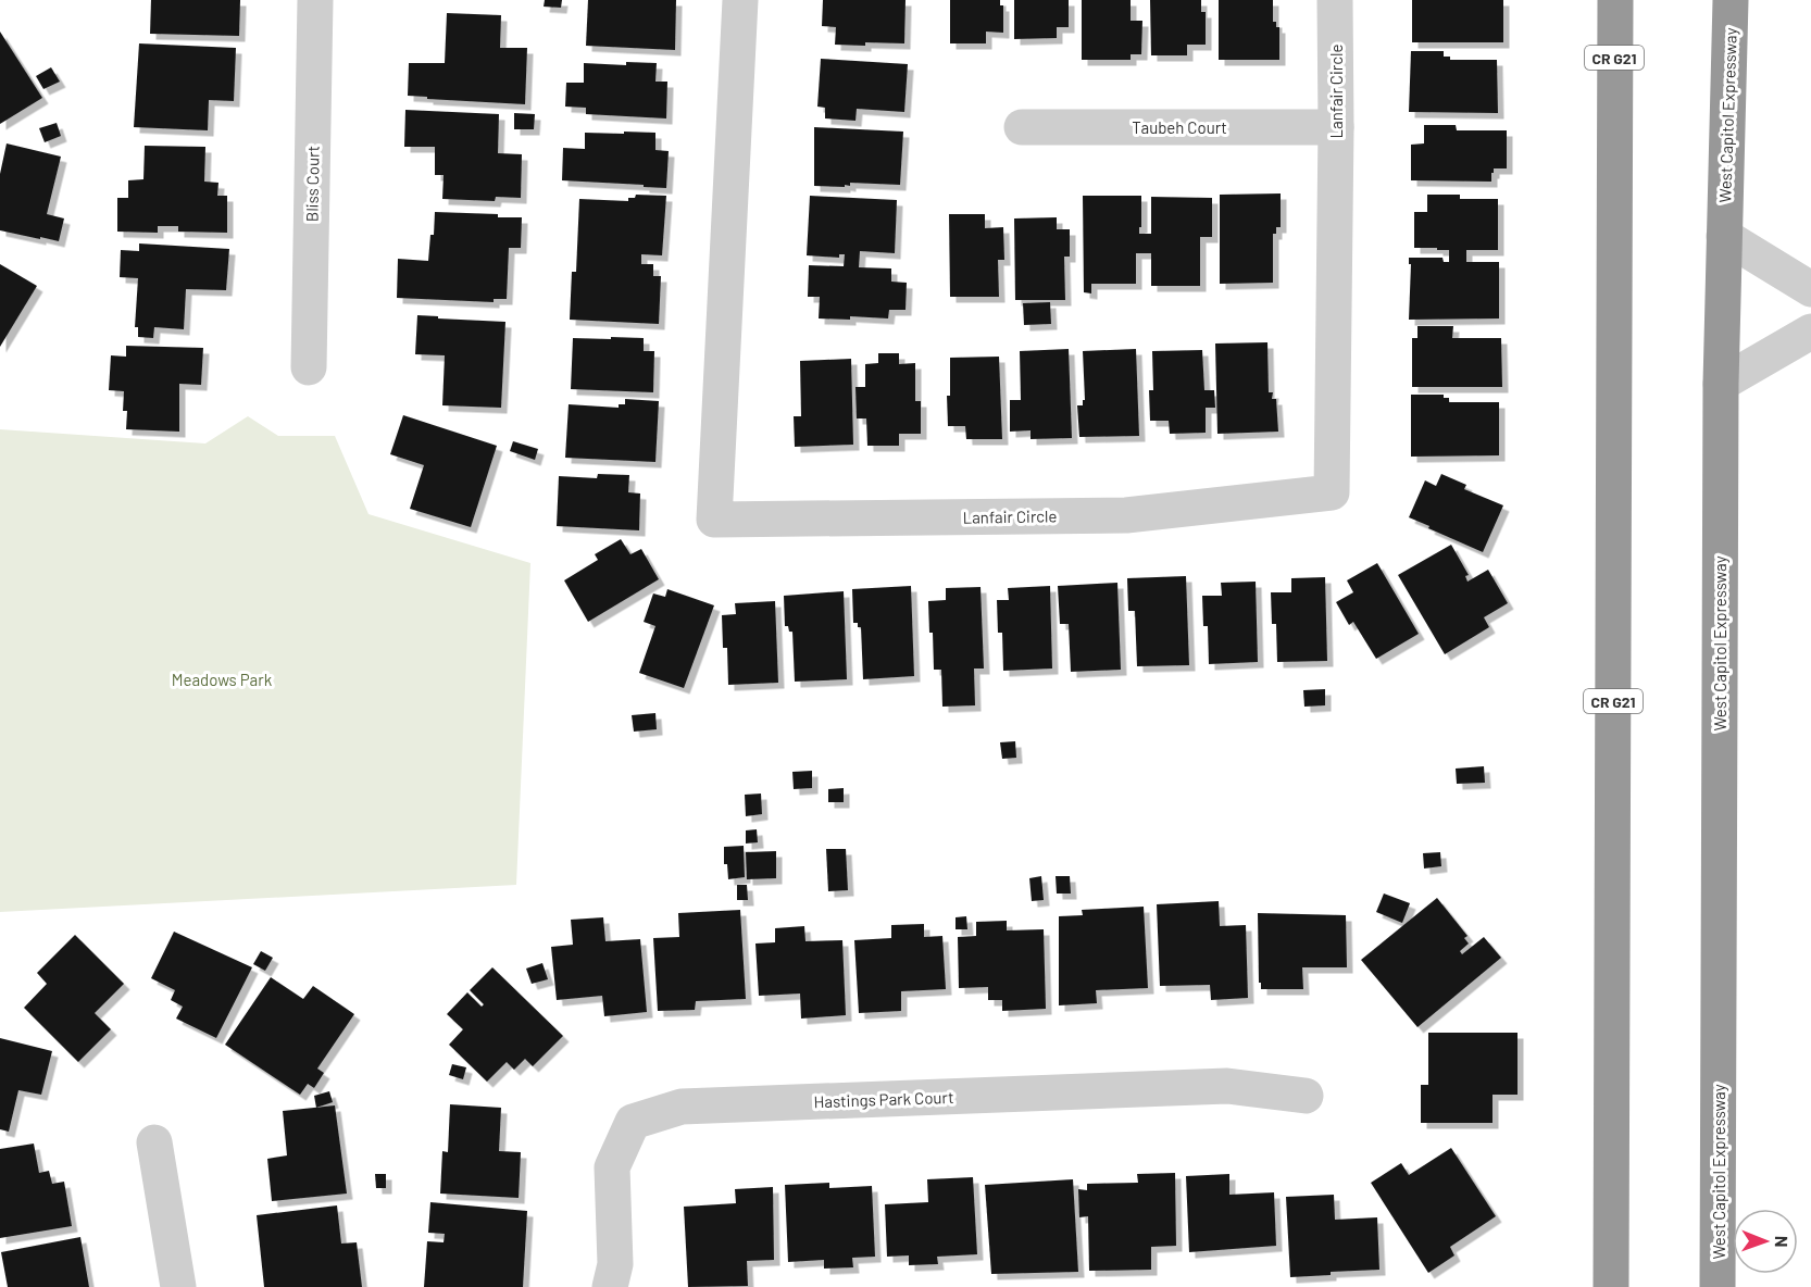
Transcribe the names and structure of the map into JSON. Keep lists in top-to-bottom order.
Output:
{
  "streets": {
    "highway": ["CR G21", "West Capitol Expressway"],
    "street": [
      "Lanfair Circle",
      "Taubeh Court",
      "Bliss Court",
      "Hastings Park Court"
    ]
  },
  "crossings": [
    ["Lanfair Circle", "Taubeh Court"]
  ],
  "parks": ["Meadows Park"],
  "north": "right"
}
